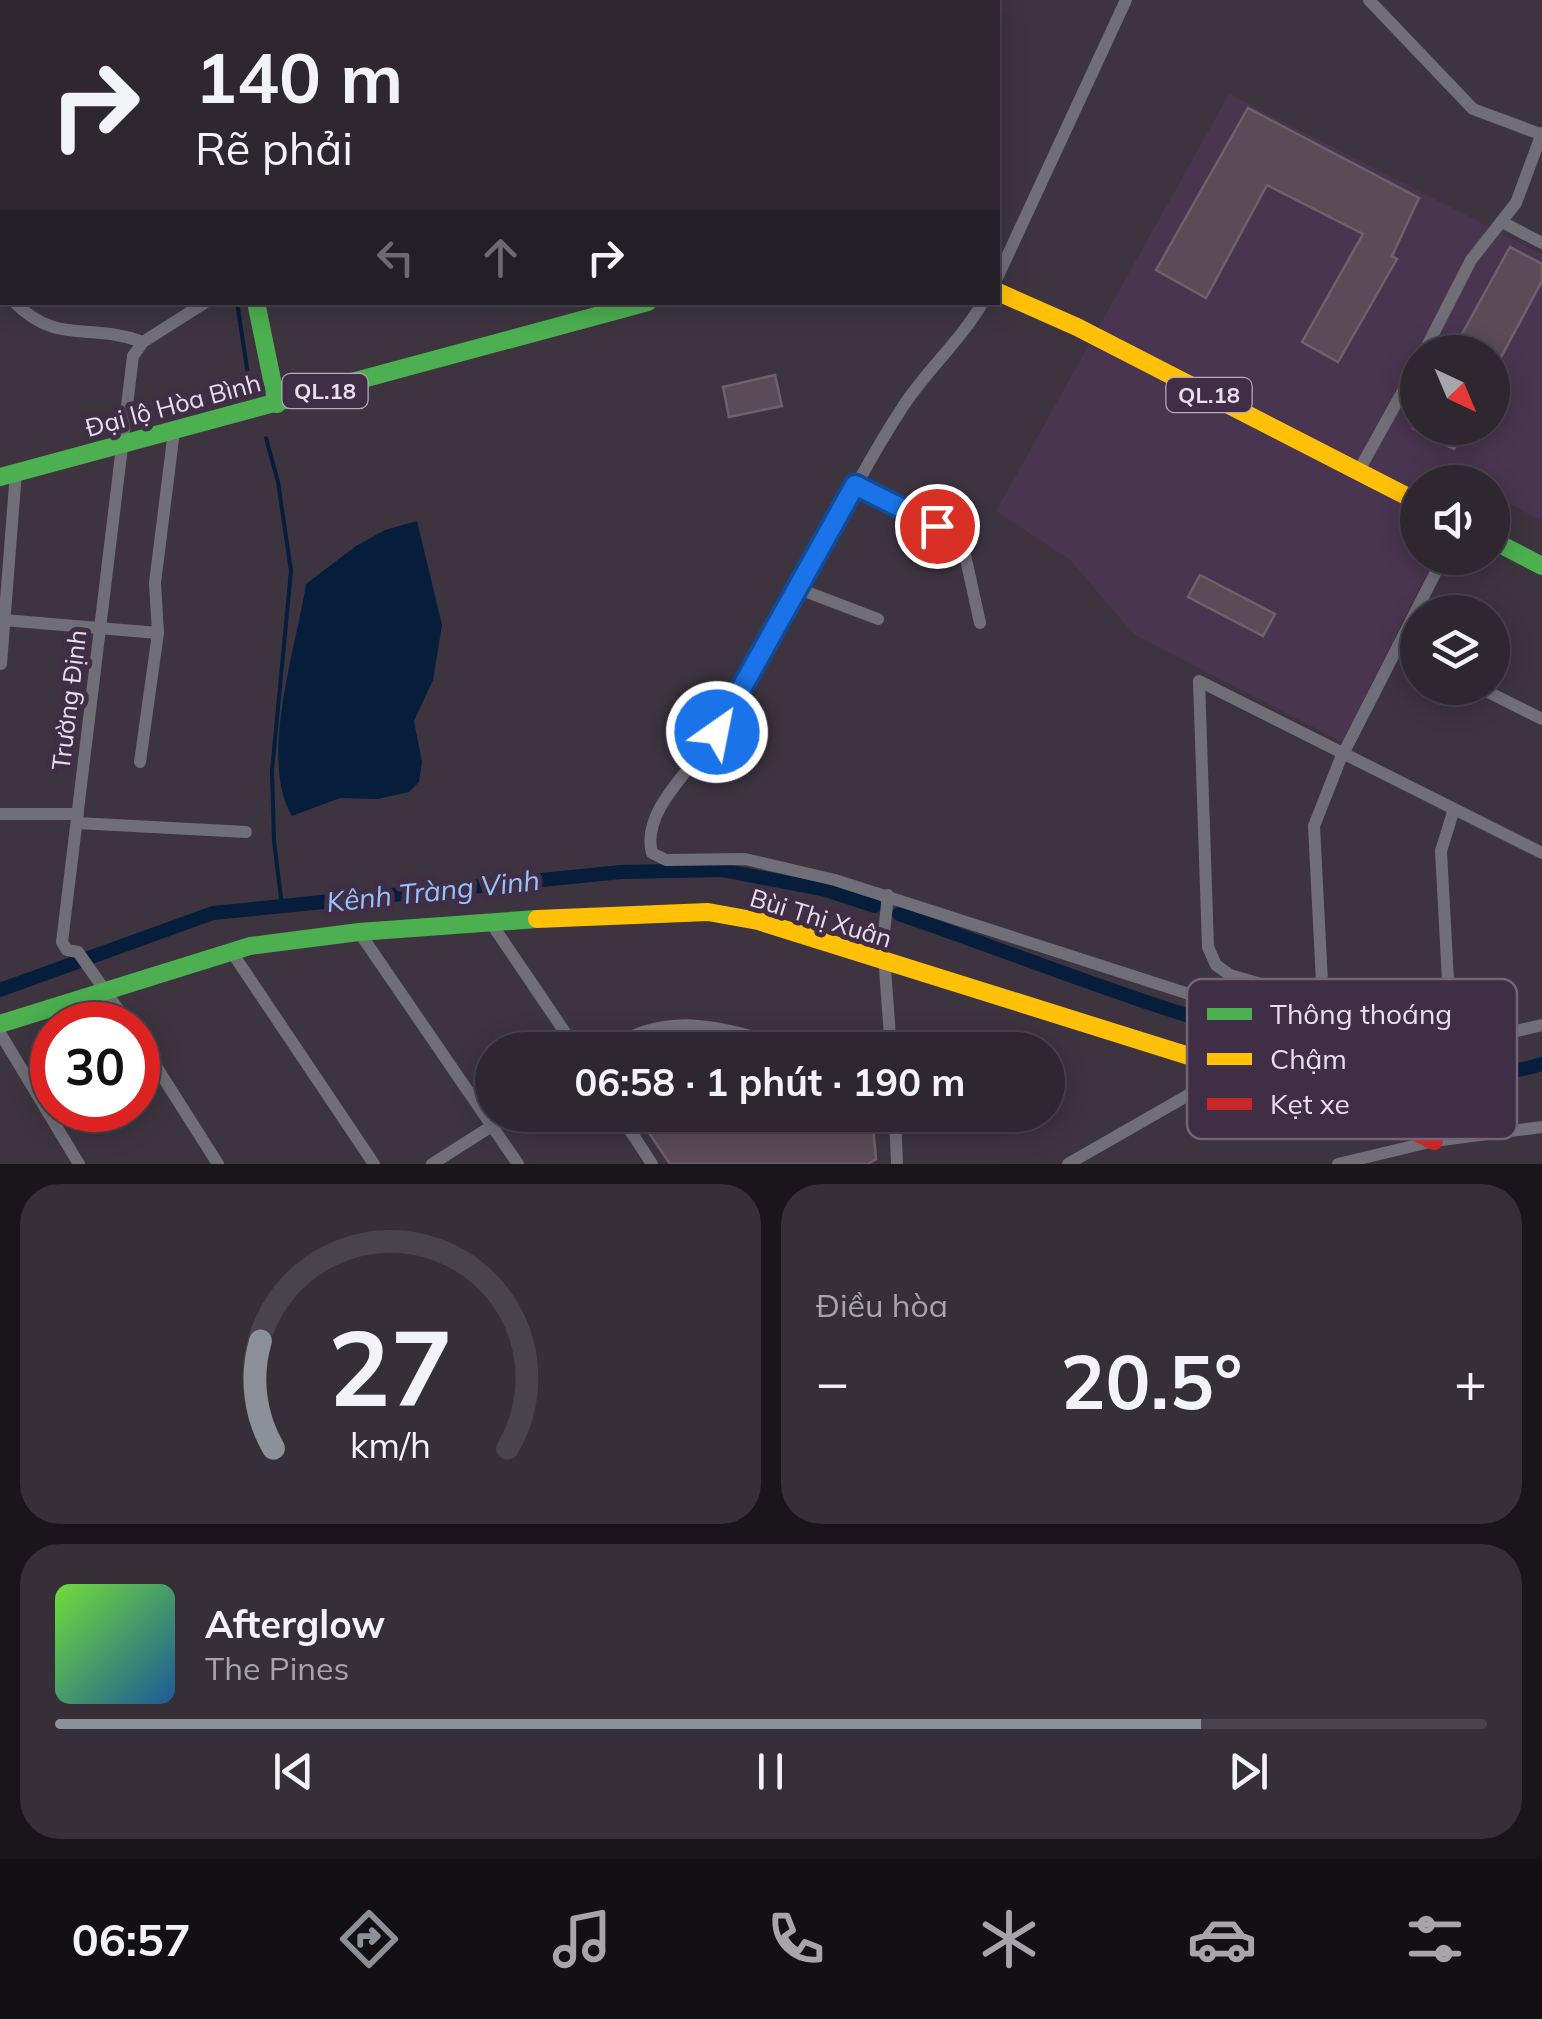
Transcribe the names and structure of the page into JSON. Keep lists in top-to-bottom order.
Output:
{
  "streets": {
    "main road": ["QL.18", "Đại lộ Hòa Bình", "Bùi Thị Xuân"],
    "street": ["Trường Định"]
  },
  "crossings": [
    ["Đại lộ Hòa Bình", "Trường Định"],
    ["Trường Định", "Bùi Thị Xuân"]
  ],
  "water": ["Kênh Tràng Vinh"],
  "legend": ["Thông thoáng", "Chậm", "Kẹt xe"],
  "north": "bottom right",
  "page": {
    "turn": ["140 m", "Rẽ phải"],
    "limit": "30",
    "trip": "06:58 · 1 phút · 190 m",
    "tile": "Điều hòa",
    "heat": ["−", "20.5°", "+"],
    "song": ["Afterglow", "The Pines"],
    "tabs": "06:57",
    "gauge": ["27", "km/h"]
  }
}
